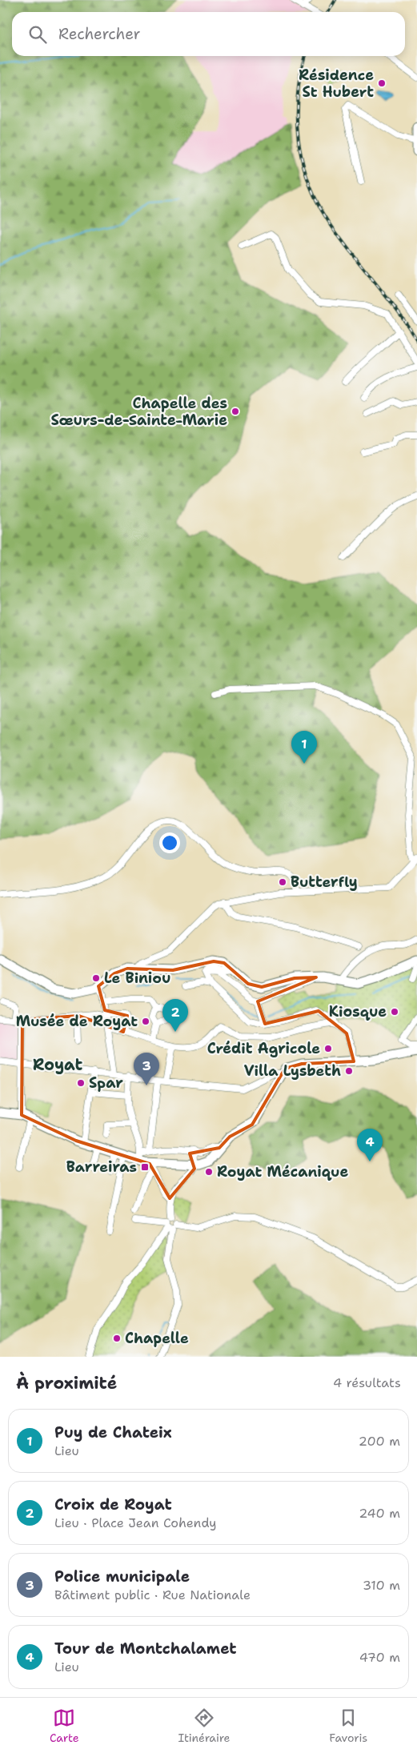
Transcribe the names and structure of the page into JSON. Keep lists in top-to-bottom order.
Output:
{
  "districts": ["Royat"],
  "places": {
    "other": [
      "Résidence St Hubert",
      "Chapelle des Sœurs-de-Sainte-Marie",
      "Butterfly",
      "Le Biniou",
      "Kiosque",
      "Musée de Royat",
      "Crédit Agricole",
      "Villa Lysbeth",
      "Spar",
      "Royat Mécanique",
      "Chapelle"
    ],
    "transit": ["Barreiras"]
  },
  "page": {
    "search": "Rechercher",
    "pins": [
      "1",
      "2",
      "3",
      "4"
    ],
    "heading": ["À proximité", "4 résultats"],
    "list": [
      {
        "mark": "1",
        "name": "Puy de Chateix",
        "note": "Lieu",
        "value": "200 m"
      },
      {
        "mark": "2",
        "name": "Croix de Royat",
        "note": "Lieu · Place Jean Cohendy",
        "value": "240 m"
      },
      {
        "mark": "3",
        "name": "Police municipale",
        "note": "Bâtiment public · Rue Nationale",
        "value": "310 m"
      },
      {
        "mark": "4",
        "name": "Tour de Montchalamet",
        "note": "Lieu",
        "value": "470 m"
      }
    ],
    "nav": ["Carte", "Itinéraire", "Favoris"]
  }
}
